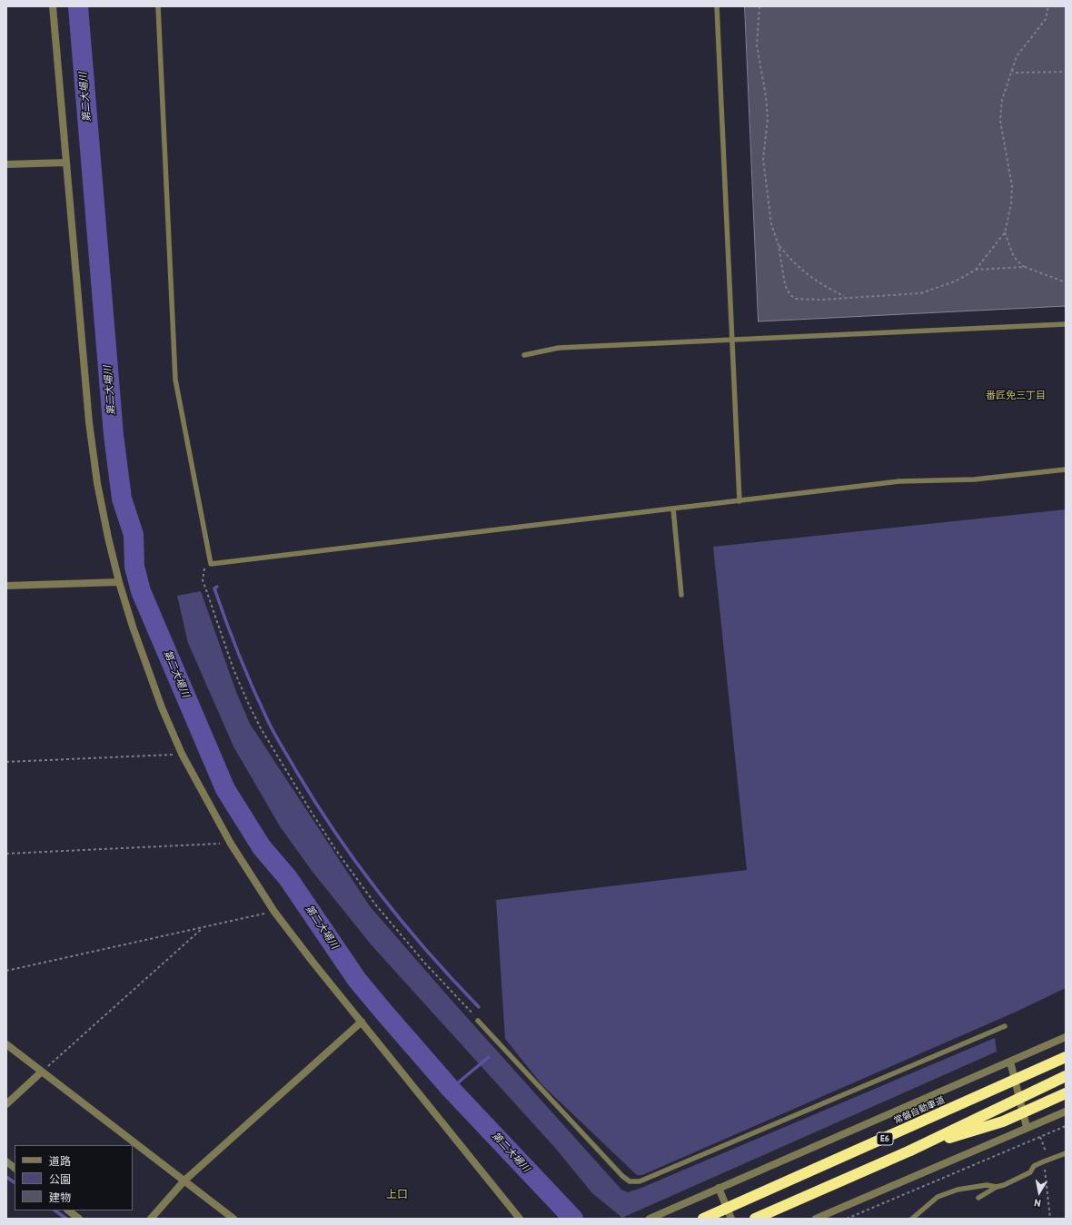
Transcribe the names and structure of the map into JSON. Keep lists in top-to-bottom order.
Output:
{
  "streets": {
    "highway": ["常磐自動車道", "E6"]
  },
  "districts": ["番匠免三丁目", "上口"],
  "water": ["第二大場川"],
  "legend": ["道路", "公園", "建物"],
  "north": "bottom"
}
